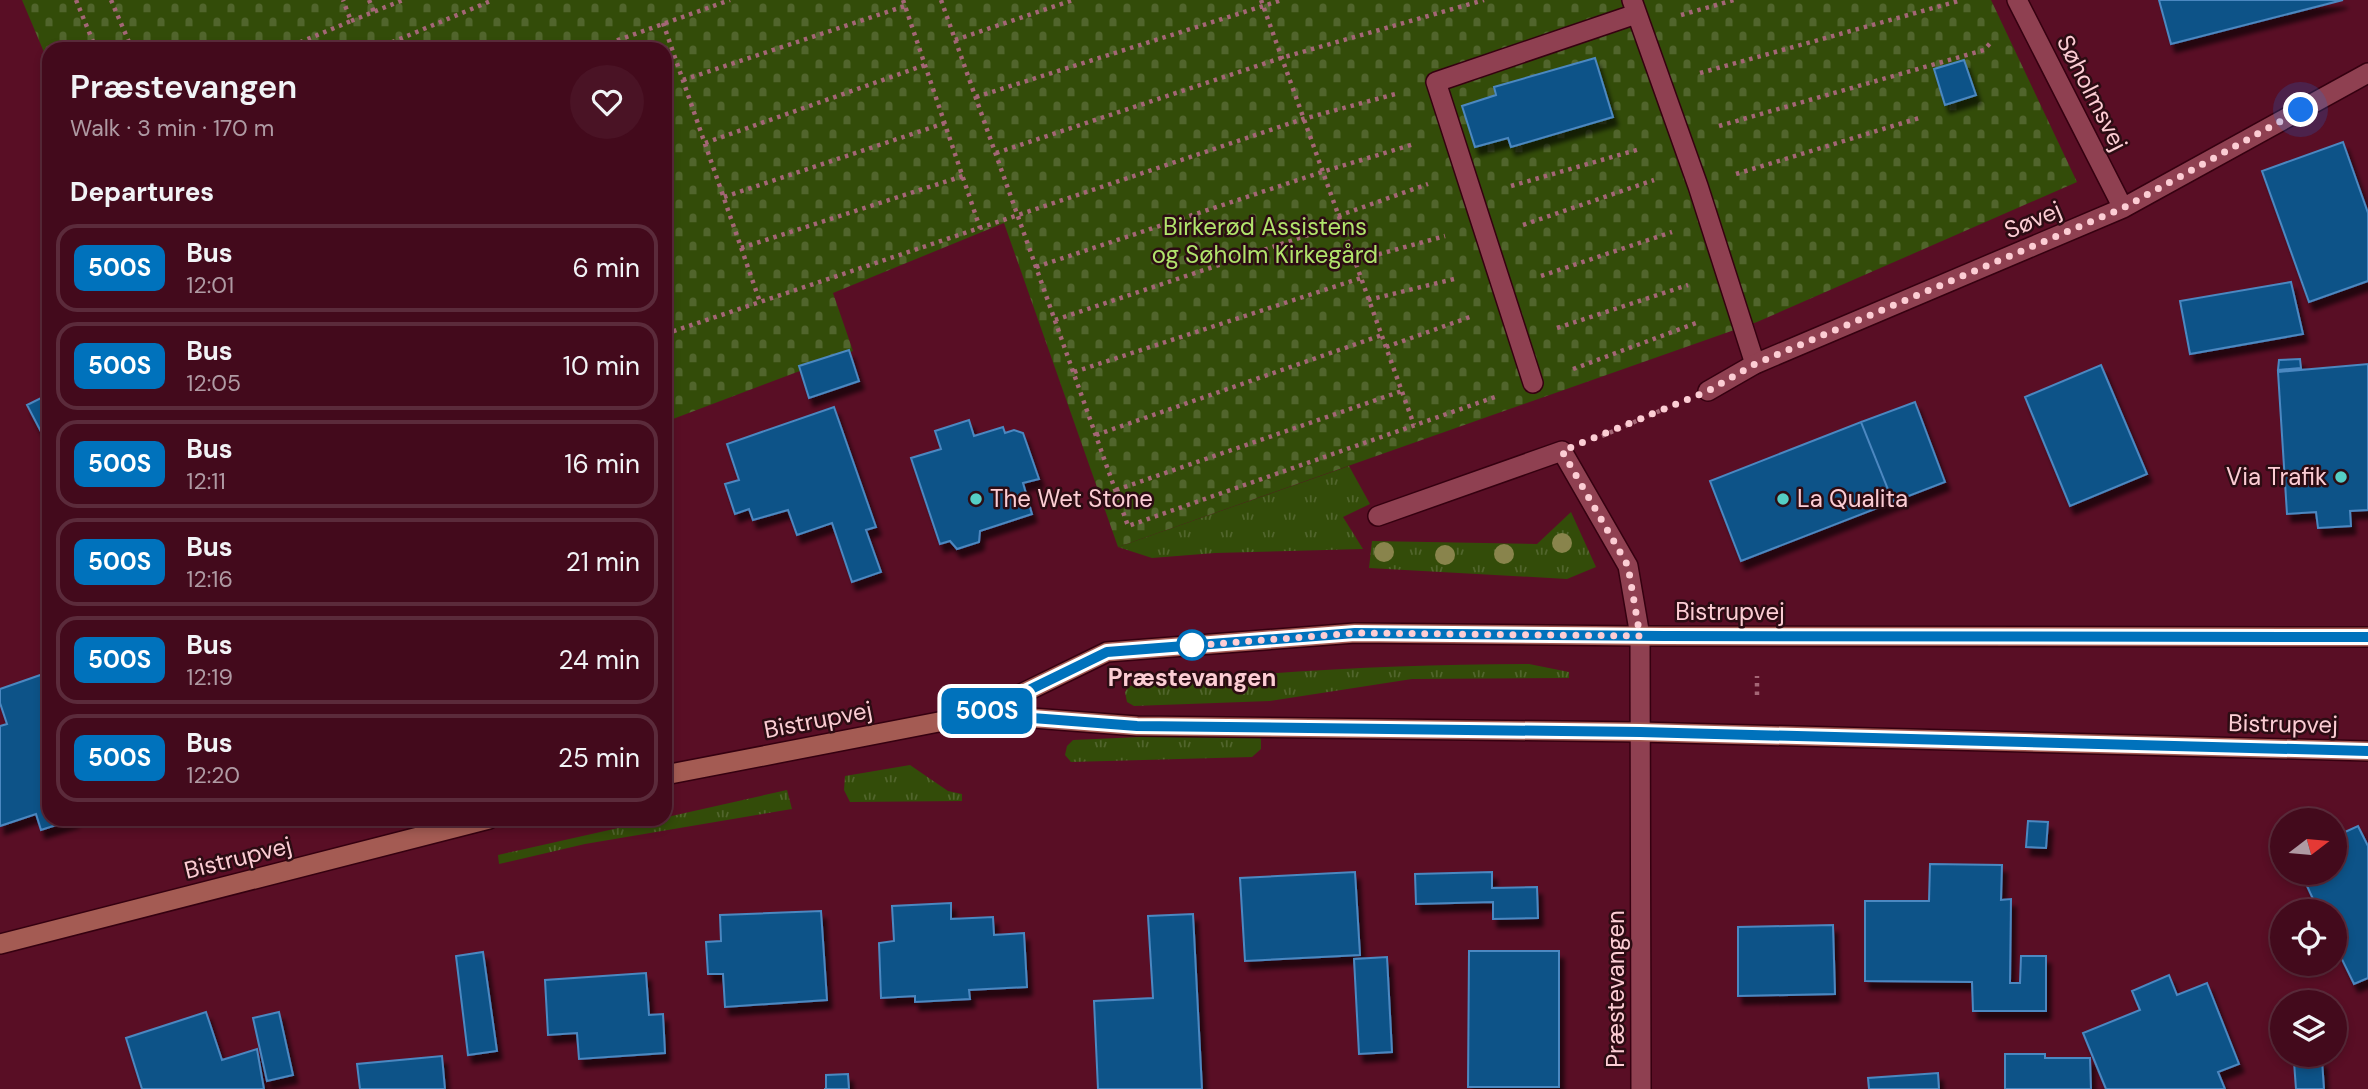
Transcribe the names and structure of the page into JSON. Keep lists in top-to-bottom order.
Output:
{
  "streets": {
    "main road": ["Bistrupvej"],
    "street": ["Søholmsvej", "Søvej", "Præstevangen"]
  },
  "crossings": [
    ["Søholmsvej", "Søvej"],
    ["Bistrupvej", "Præstevangen"]
  ],
  "parks": ["Birkerød Assistens og Søholm Kirkegård"],
  "places": [
    "Via Trafik",
    "The Wet Stone",
    "La Qualita",
    "Præstevangen"
  ],
  "lines": ["bus line 500S"],
  "north": "right",
  "page": {
    "on_map": "500S",
    "heading": [
      ["Præstevangen", "Walk · 3 min · 170 m"],
      "Departures"
    ],
    "list": [
      {
        "mark": "500S",
        "name": "Bus",
        "note": "12:01",
        "value": "6 min"
      },
      {
        "mark": "500S",
        "name": "Bus",
        "note": "12:05",
        "value": "10 min"
      },
      {
        "mark": "500S",
        "name": "Bus",
        "note": "12:11",
        "value": "16 min"
      },
      {
        "mark": "500S",
        "name": "Bus",
        "note": "12:16",
        "value": "21 min"
      },
      {
        "mark": "500S",
        "name": "Bus",
        "note": "12:19",
        "value": "24 min"
      },
      {
        "mark": "500S",
        "name": "Bus",
        "note": "12:20",
        "value": "25 min"
      }
    ]
  }
}
